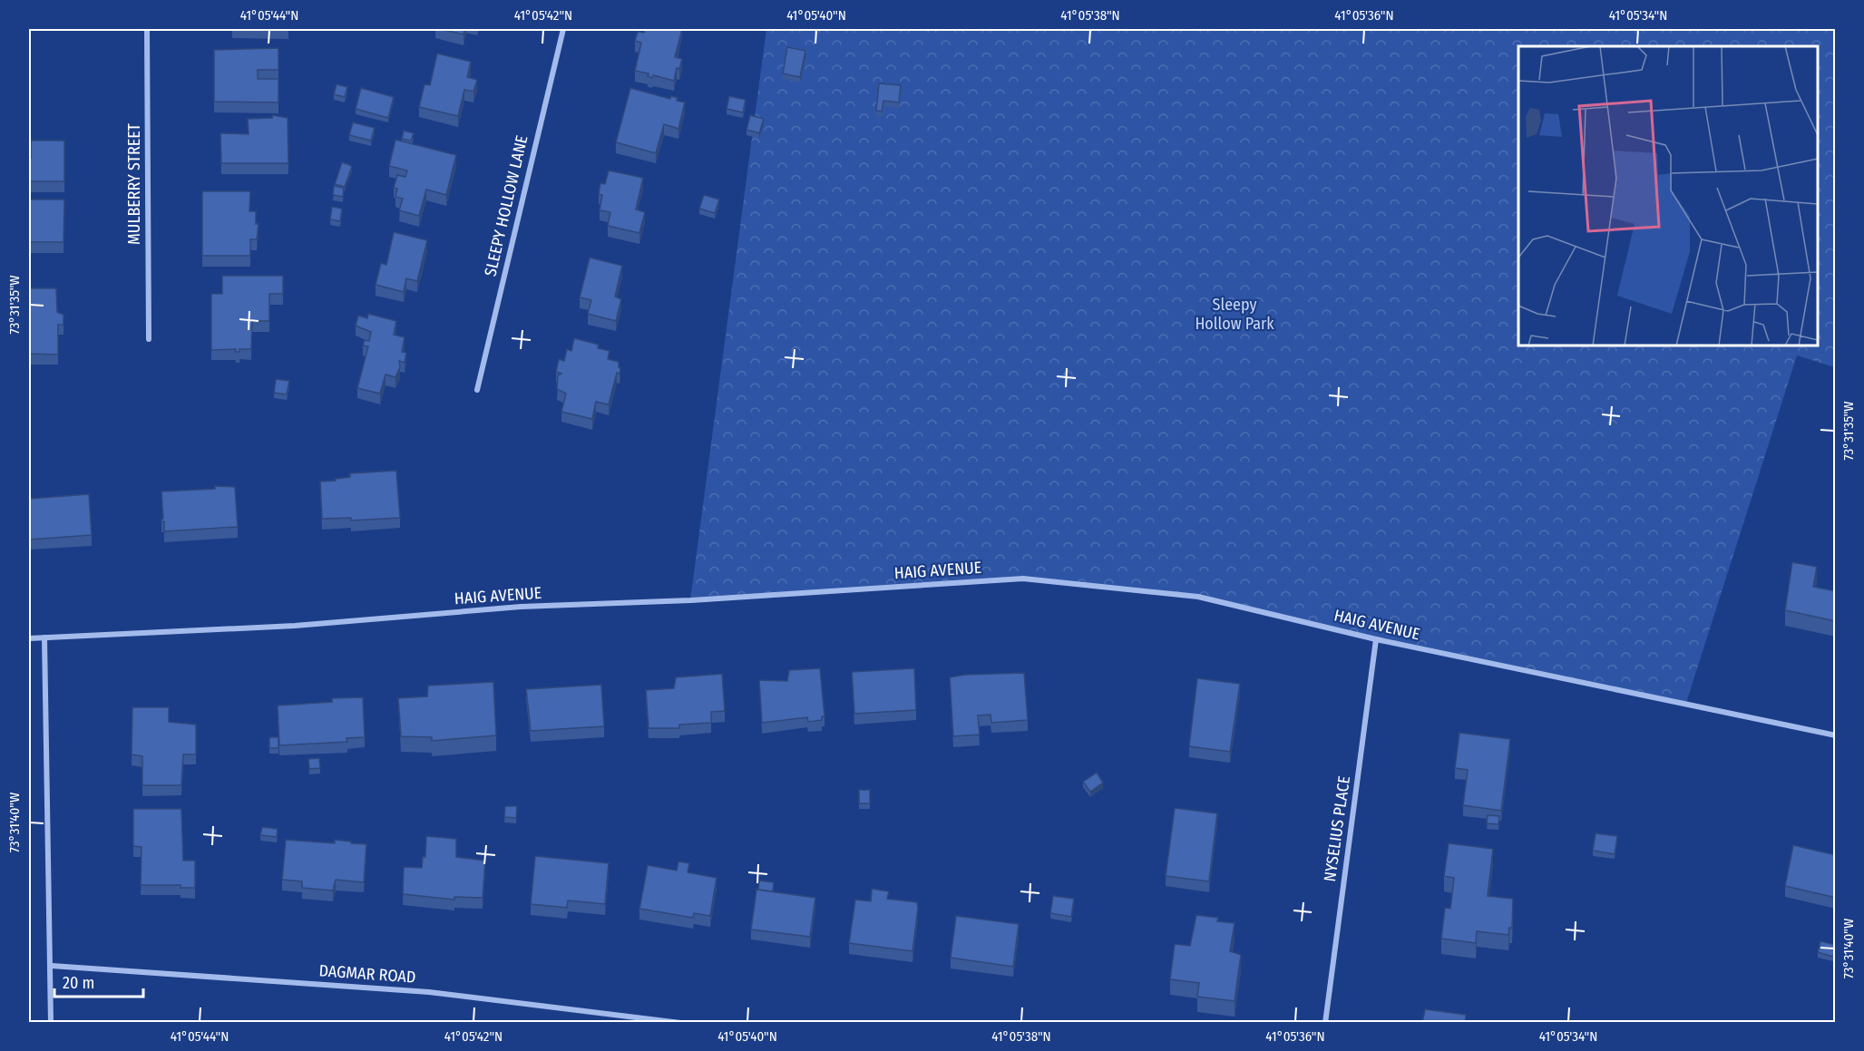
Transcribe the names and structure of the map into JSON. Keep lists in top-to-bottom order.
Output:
{
  "streets": {
    "street": [
      "MULBERRY STREET",
      "SLEEPY HOLLOW LANE",
      "HAIG AVENUE",
      "NYSELIUS PLACE",
      "DAGMAR ROAD"
    ]
  },
  "crossings": [
    ["HAIG AVENUE", "NYSELIUS PLACE"]
  ],
  "parks": ["Sleepy Hollow Park"],
  "scale_bar": "20 m",
  "coordinates": [
    "41°05'44\"N",
    "41°05'42\"N",
    "41°05'40\"N",
    "41°05'38\"N",
    "41°05'36\"N",
    "41°05'34\"N",
    "73°31'35\"W",
    "73°31'40\"W"
  ]
}
